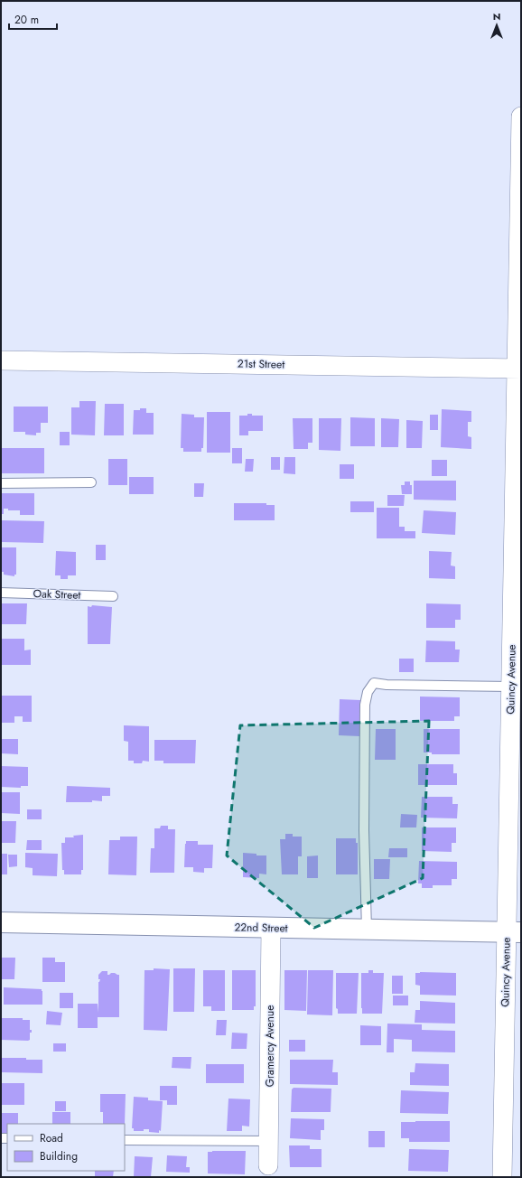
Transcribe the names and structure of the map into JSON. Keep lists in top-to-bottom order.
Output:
{
  "streets": {
    "street": [
      "21st Street",
      "Quincy Avenue",
      "22nd Street",
      "Gramercy Avenue"
    ],
    "lane": ["Oak Street"]
  },
  "crossings": [
    ["21st Street", "Quincy Avenue"],
    ["Quincy Avenue", "22nd Street"],
    ["22nd Street", "Gramercy Avenue"]
  ],
  "legend": ["Road", "Building"],
  "scale_bar": "20 m",
  "north": "top"
}
